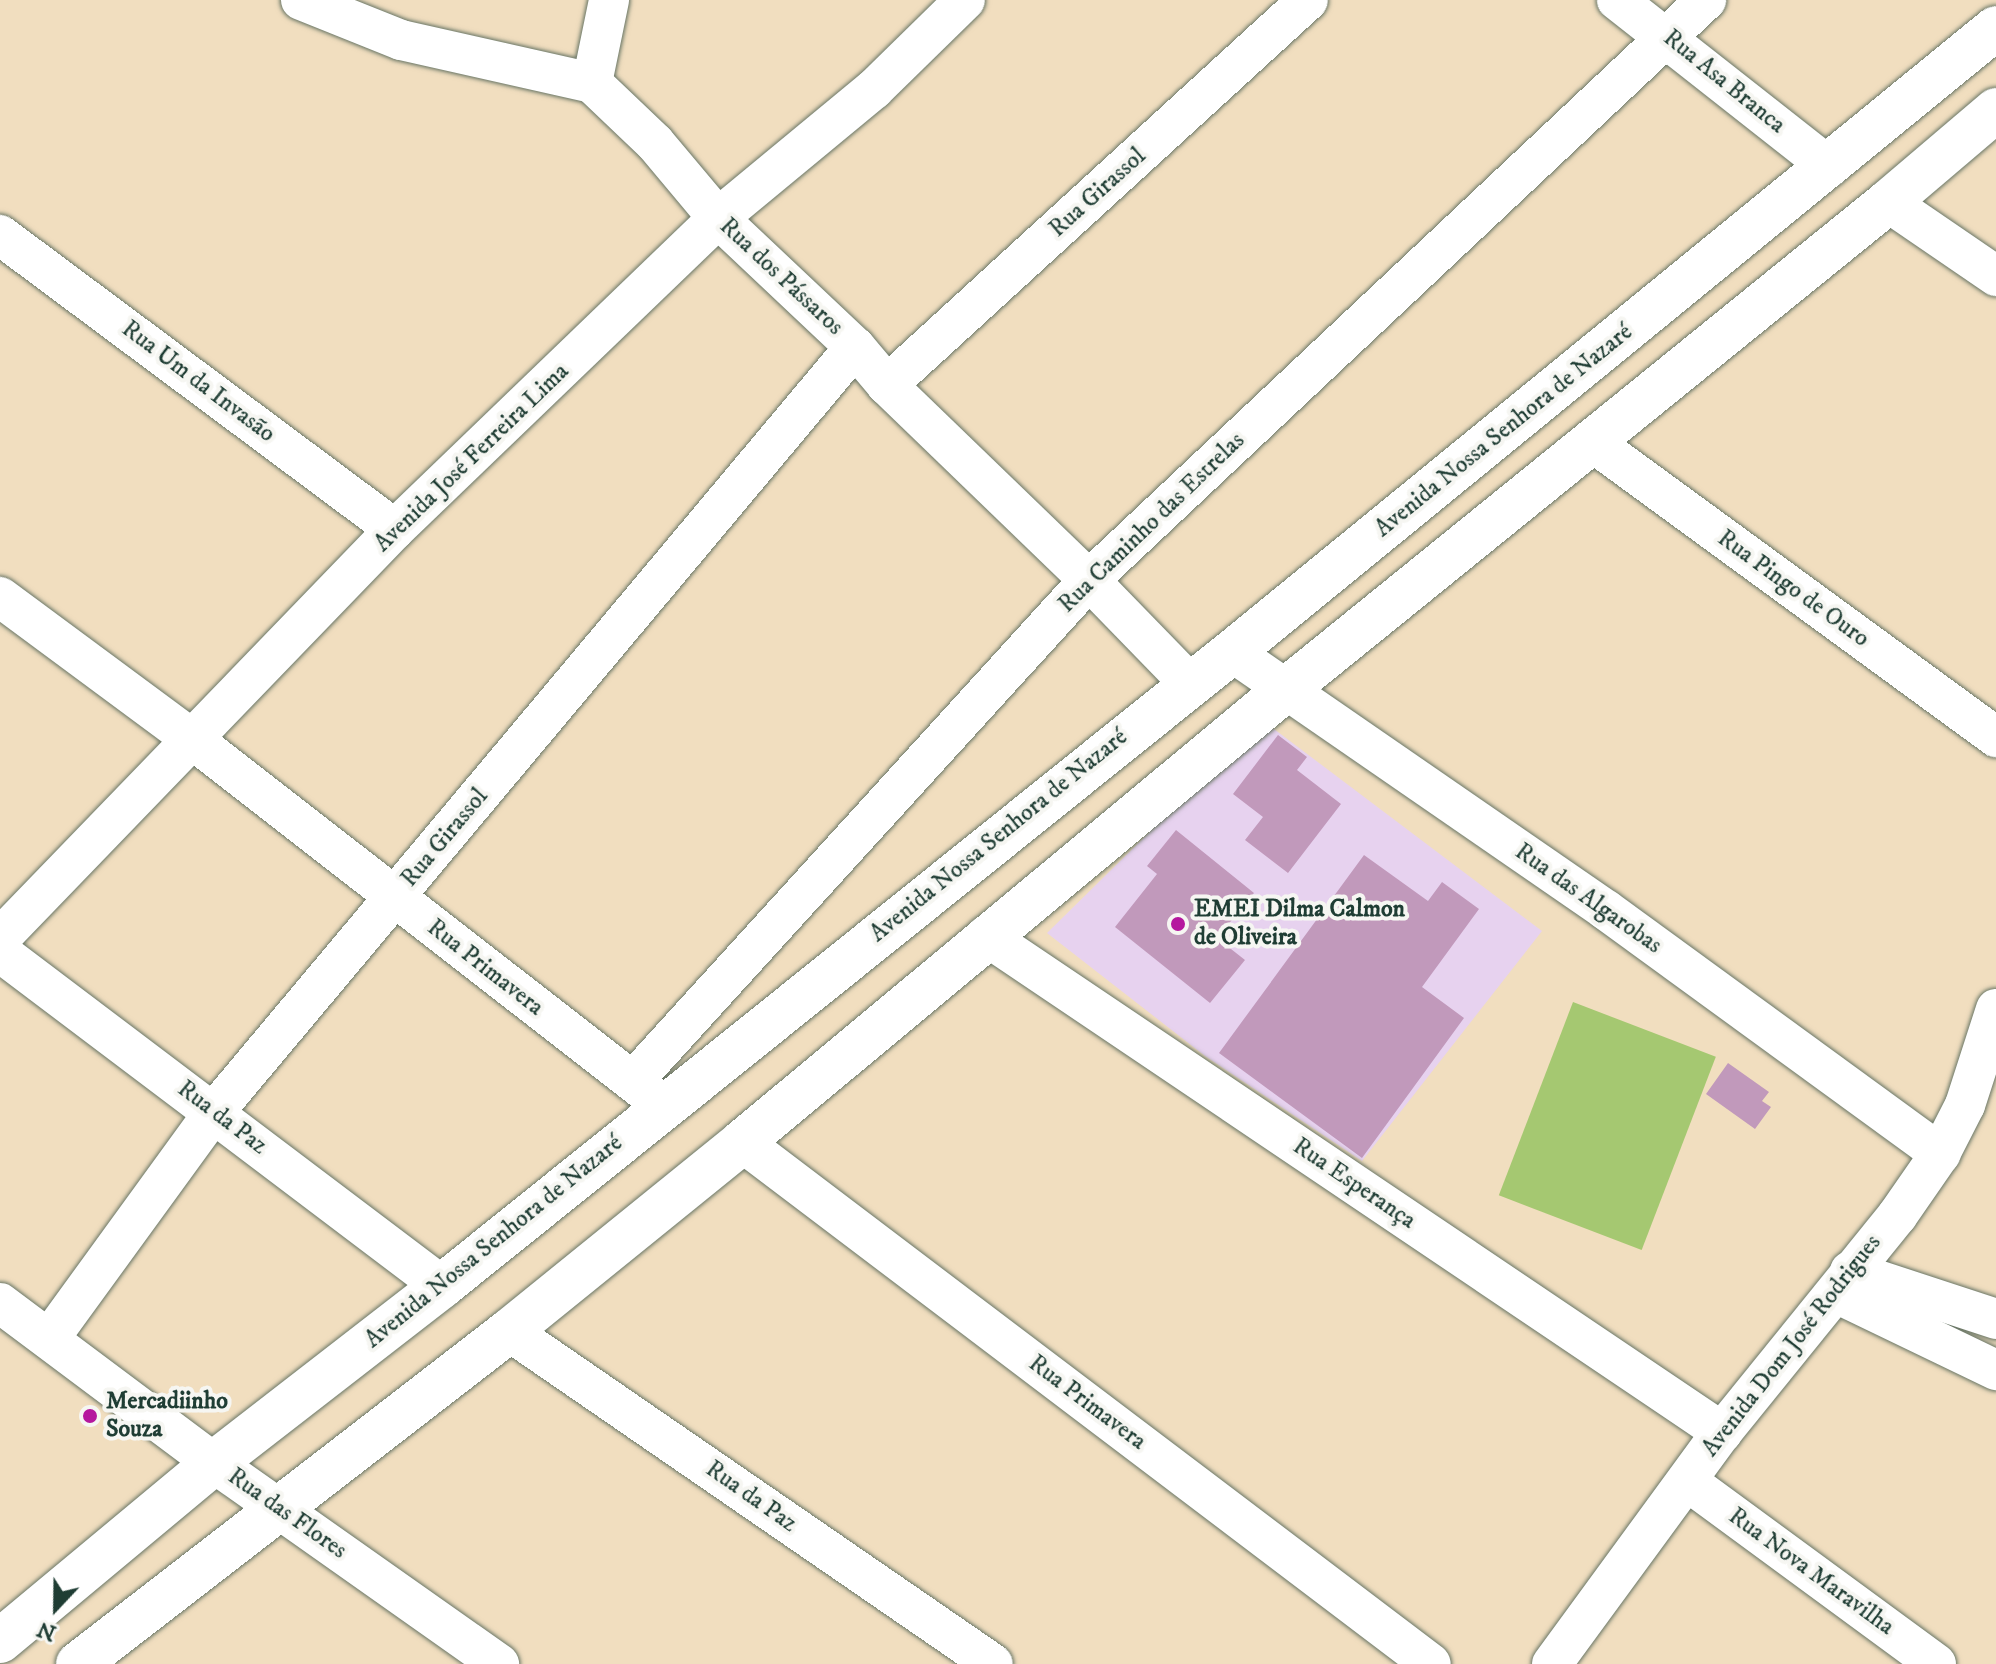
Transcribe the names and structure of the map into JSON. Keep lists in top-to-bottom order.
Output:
{
  "streets": {
    "street": [
      "Rua Asa Branca",
      "Rua Girassol",
      "Rua dos Pássaros",
      "Rua Um da Invasão",
      "Avenida Nossa Senhora de Nazaré",
      "Avenida José Ferreira Lima",
      "Rua Caminho das Estrelas",
      "Rua Pingo de Ouro",
      "Rua das Algarobas",
      "Rua Primavera",
      "Rua da Paz",
      "Rua Esperança",
      "Avenida Dom José Rodrigues",
      "Rua das Flores",
      "Rua Nova Maravilha"
    ]
  },
  "crossings": [
    ["Rua Asa Branca", "Avenida Nossa Senhora de Nazaré"],
    ["Rua Asa Branca", "Rua Caminho das Estrelas"],
    ["Rua Girassol", "Rua dos Pássaros"],
    ["Rua Girassol", "Rua Primavera"],
    ["Rua Girassol", "Rua da Paz"],
    ["Rua Girassol", "Rua das Flores"],
    ["Rua dos Pássaros", "Avenida Nossa Senhora de Nazaré"],
    ["Rua dos Pássaros", "Avenida José Ferreira Lima"],
    ["Rua dos Pássaros", "Rua Caminho das Estrelas"],
    ["Rua Um da Invasão", "Avenida José Ferreira Lima"],
    ["Avenida Nossa Senhora de Nazaré", "Rua Caminho das Estrelas"],
    ["Avenida Nossa Senhora de Nazaré", "Rua das Algarobas"],
    ["Avenida Nossa Senhora de Nazaré", "Rua Primavera"],
    ["Avenida Nossa Senhora de Nazaré", "Rua da Paz"],
    ["Avenida Nossa Senhora de Nazaré", "Rua das Flores"],
    ["Avenida José Ferreira Lima", "Rua Primavera"],
    ["Rua Caminho das Estrelas", "Rua Primavera"],
    ["Rua das Algarobas", "Avenida Dom José Rodrigues"],
    ["Rua Esperança", "Avenida Dom José Rodrigues"],
    ["Avenida Dom José Rodrigues", "Rua Nova Maravilha"]
  ],
  "places": ["EMEI Dilma Calmon de Oliveira", "Mercadiinho Souza"],
  "north": "bottom"
}
